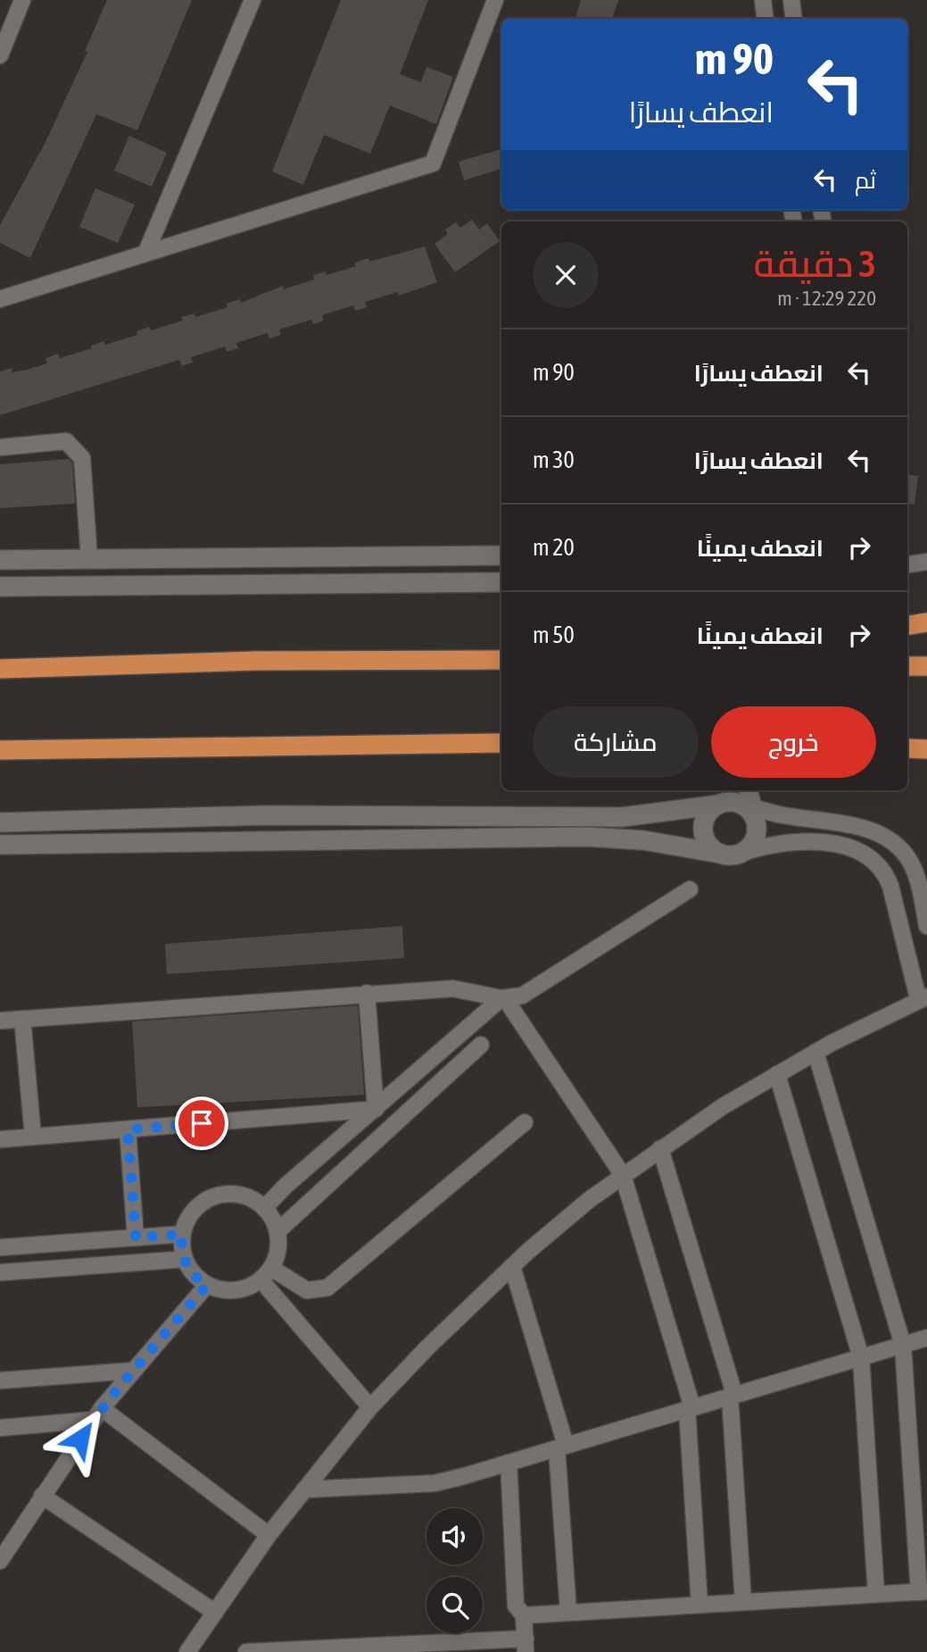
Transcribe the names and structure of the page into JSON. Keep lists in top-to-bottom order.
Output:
{
  "page": {
    "turn": ["90 m", "انعطف يسارًا"],
    "then": "ثم",
    "heading": ["3 دقيقة", "220 m · 12:29"],
    "list": [
      {
        "name": "انعطف يسارًا",
        "value": "90 m"
      },
      {
        "name": "انعطف يسارًا",
        "value": "30 m"
      },
      {
        "name": "انعطف يمينًا",
        "value": "20 m"
      },
      {
        "name": "انعطف يمينًا",
        "value": "50 m"
      }
    ],
    "buttons": ["خروج", "مشاركة"]
  }
}
